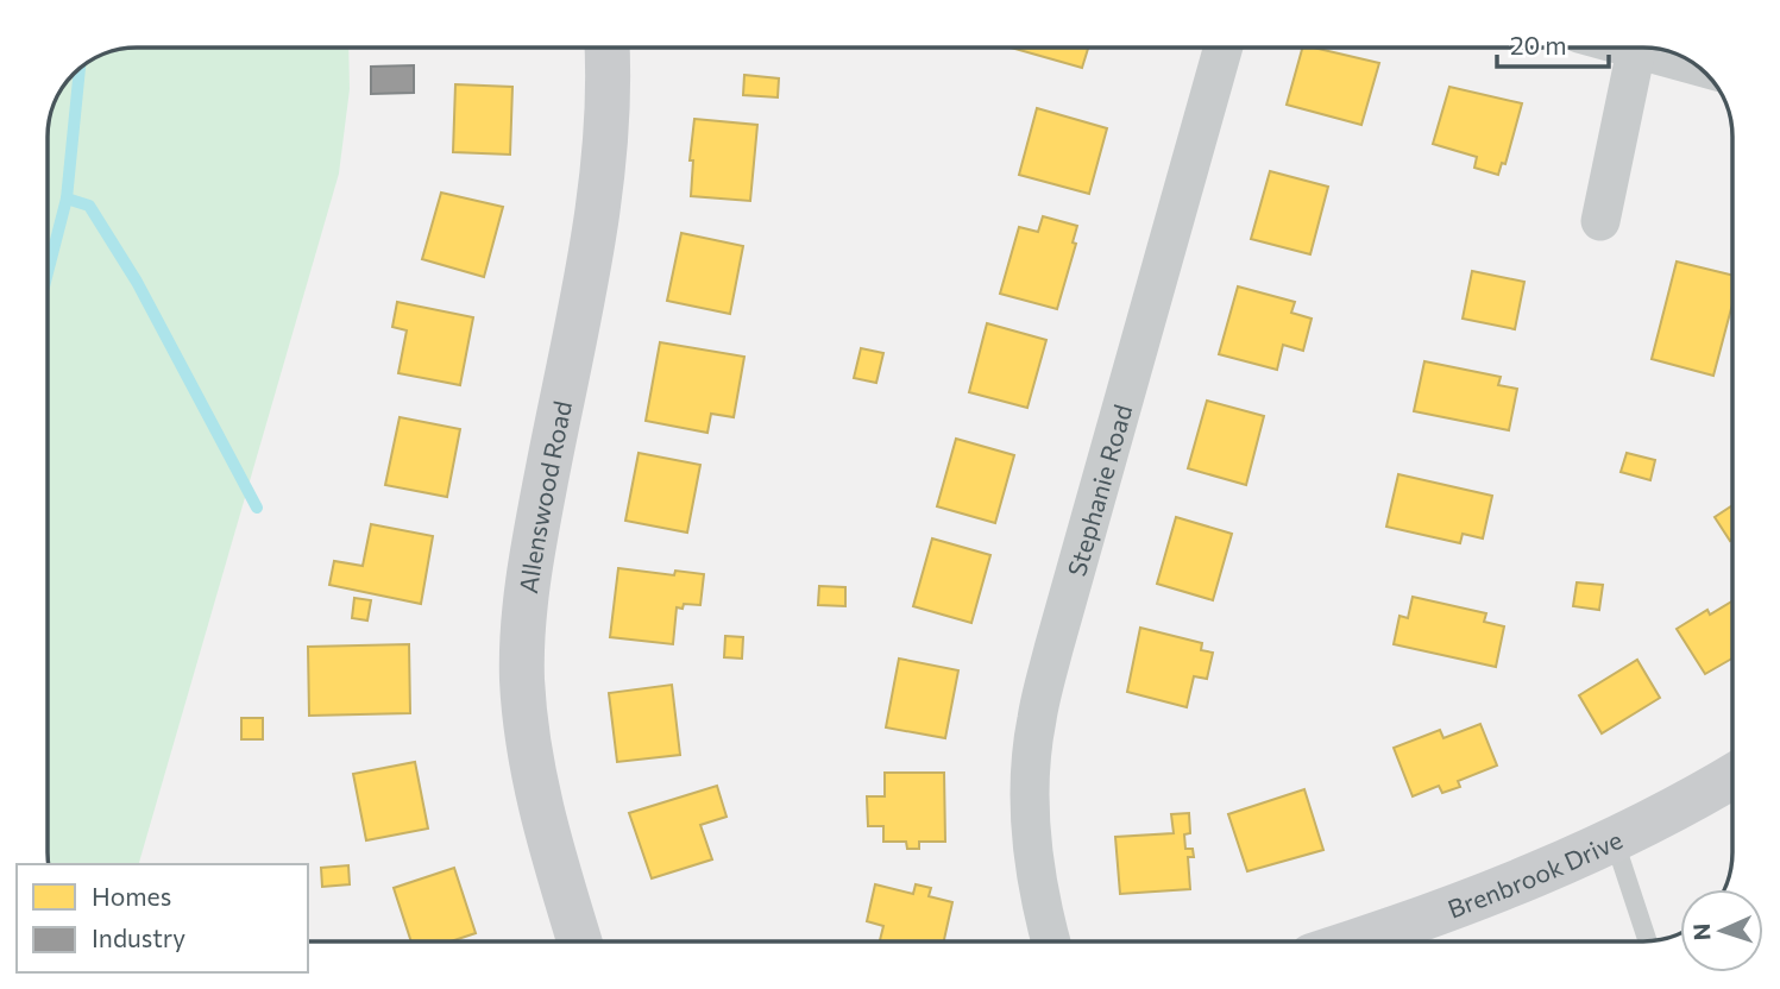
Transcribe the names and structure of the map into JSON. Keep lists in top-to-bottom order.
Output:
{
  "streets": {
    "street": ["Stephanie Road", "Allenswood Road", "Brenbrook Drive"]
  },
  "legend": ["Homes", "Industry"],
  "scale_bar": "20 m",
  "north": "left"
}
